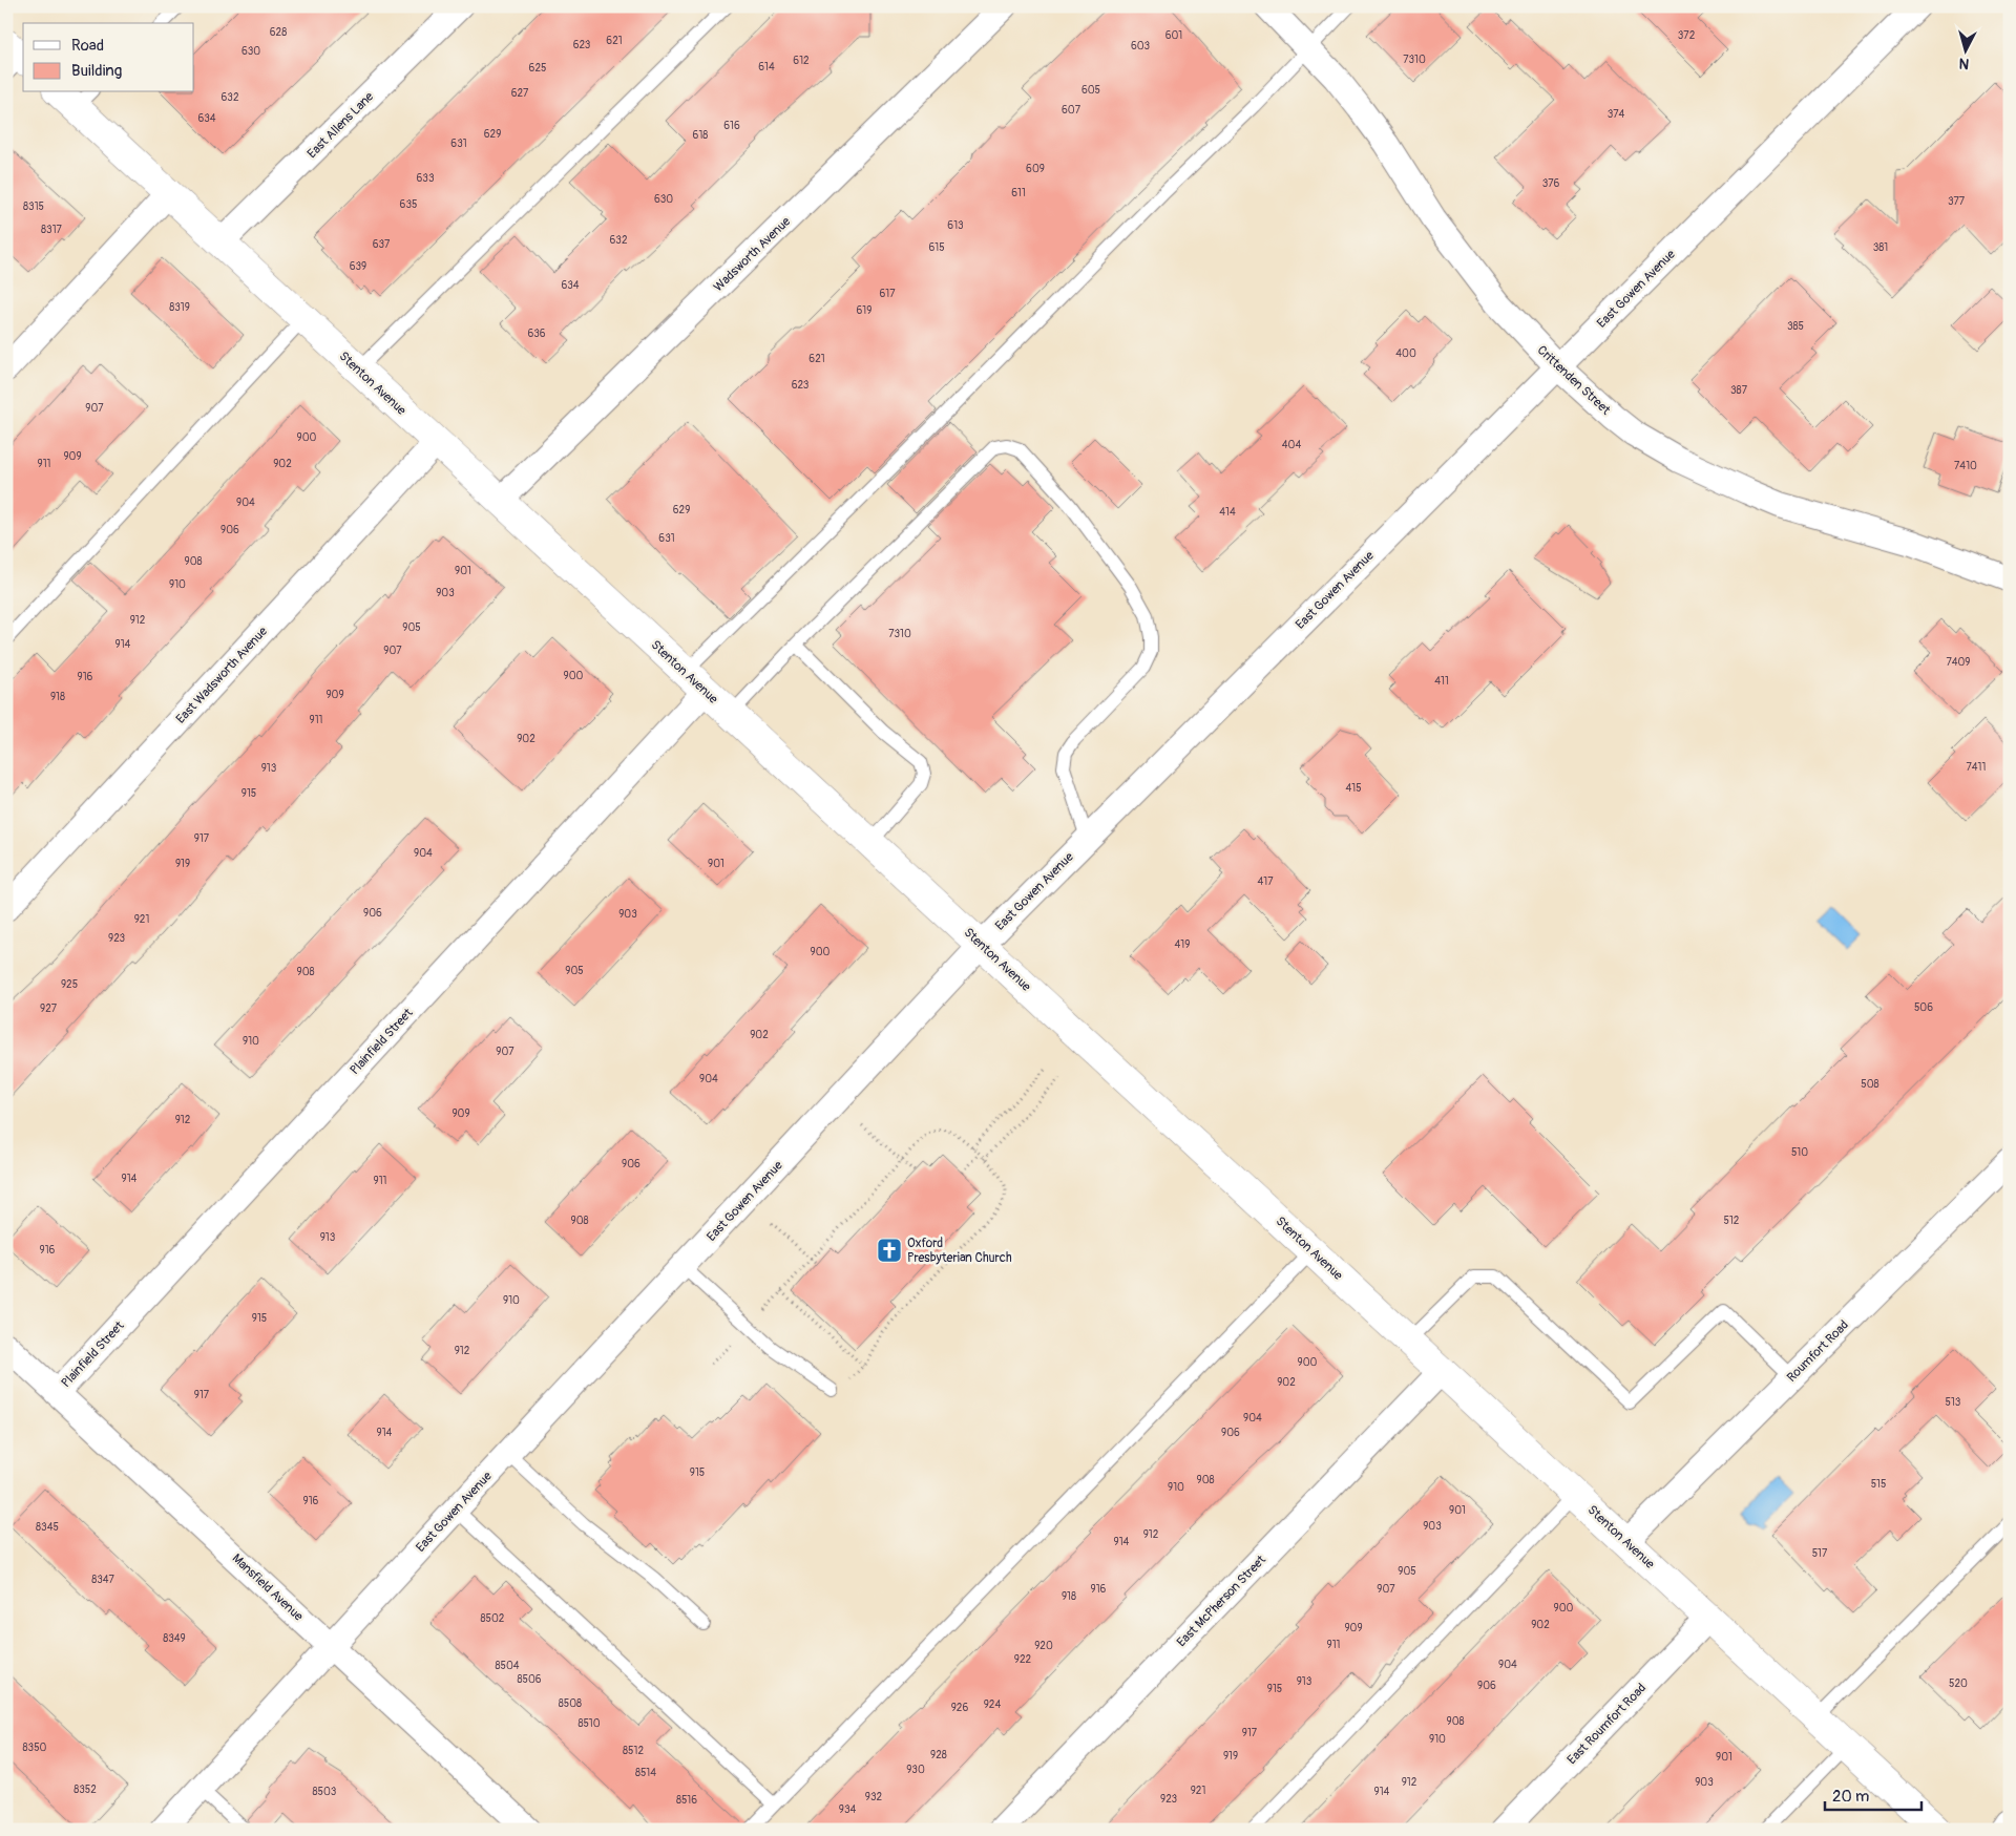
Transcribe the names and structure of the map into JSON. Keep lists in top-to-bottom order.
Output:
{
  "streets": {
    "main road": ["Stenton Avenue"],
    "street": [
      "East Allens Lane",
      "Wadsworth Avenue",
      "East Gowen Avenue",
      "Crittenden Street",
      "East Wadsworth Avenue",
      "Plainfield Street",
      "Roumfort Road",
      "Mansfield Avenue",
      "East McPherson Street",
      "East Roumfort Road"
    ]
  },
  "crossings": [
    ["East Allens Lane", "Stenton Avenue"],
    ["Wadsworth Avenue", "Stenton Avenue"],
    ["East Gowen Avenue", "Crittenden Street"],
    ["East Gowen Avenue", "Stenton Avenue"],
    ["East Gowen Avenue", "Mansfield Avenue"],
    ["Stenton Avenue", "East Wadsworth Avenue"],
    ["Stenton Avenue", "Plainfield Street"],
    ["Stenton Avenue", "Roumfort Road"],
    ["Stenton Avenue", "East McPherson Street"],
    ["Stenton Avenue", "East Roumfort Road"],
    ["Plainfield Street", "Mansfield Avenue"]
  ],
  "places": {
    "church": ["Oxford Presbyterian Church"]
  },
  "house_numbers": [
    "628",
    "601",
    "372",
    "621",
    "623",
    "603",
    "630",
    "7310",
    "612",
    "614",
    "625",
    "605",
    "627",
    "632",
    "607",
    "374",
    "634",
    "616",
    "629",
    "618",
    "631",
    "609",
    "633",
    "376",
    "611",
    "630",
    "377",
    "635",
    "8315",
    "613",
    "8317",
    "632",
    "637",
    "615",
    "381",
    "639",
    "634",
    "617",
    "8319",
    "619",
    "385",
    "636",
    "400",
    "621",
    "623",
    "387",
    "907",
    "900",
    "404",
    "909",
    "911",
    "902",
    "7410",
    "904",
    "629",
    "414",
    "906",
    "631",
    "908",
    "901",
    "910",
    "903",
    "912",
    "905",
    "7310",
    "914",
    "907",
    "7409",
    "900",
    "916",
    "411",
    "909",
    "918",
    "911",
    "902",
    "7411",
    "913",
    "415",
    "915",
    "917",
    "904",
    "919",
    "901",
    "417",
    "906",
    "903",
    "921",
    "923",
    "419",
    "900",
    "905",
    "908",
    "925",
    "506",
    "927",
    "902",
    "910",
    "907",
    "904",
    "508",
    "909",
    "912",
    "510",
    "906",
    "914",
    "911",
    "908",
    "512",
    "913",
    "916",
    "910",
    "915",
    "912",
    "900",
    "902",
    "917",
    "513",
    "904",
    "914",
    "906",
    "915",
    "908",
    "515",
    "910",
    "916",
    "901",
    "903",
    "8345",
    "912",
    "914",
    "517",
    "905",
    "8347",
    "916",
    "907",
    "918",
    "900",
    "8502",
    "902",
    "909",
    "8349",
    "911",
    "920",
    "922",
    "904",
    "8504",
    "8506",
    "913",
    "520",
    "906",
    "915",
    "8508",
    "924",
    "926",
    "908",
    "8510",
    "917",
    "910",
    "8350",
    "8512",
    "928",
    "919",
    "901",
    "930",
    "8514",
    "912",
    "903",
    "8352",
    "921",
    "8503",
    "914",
    "932",
    "923",
    "8516",
    "934"
  ],
  "legend": ["Road", "Building"],
  "scale_bar": "20 m",
  "north": "bottom"
}
